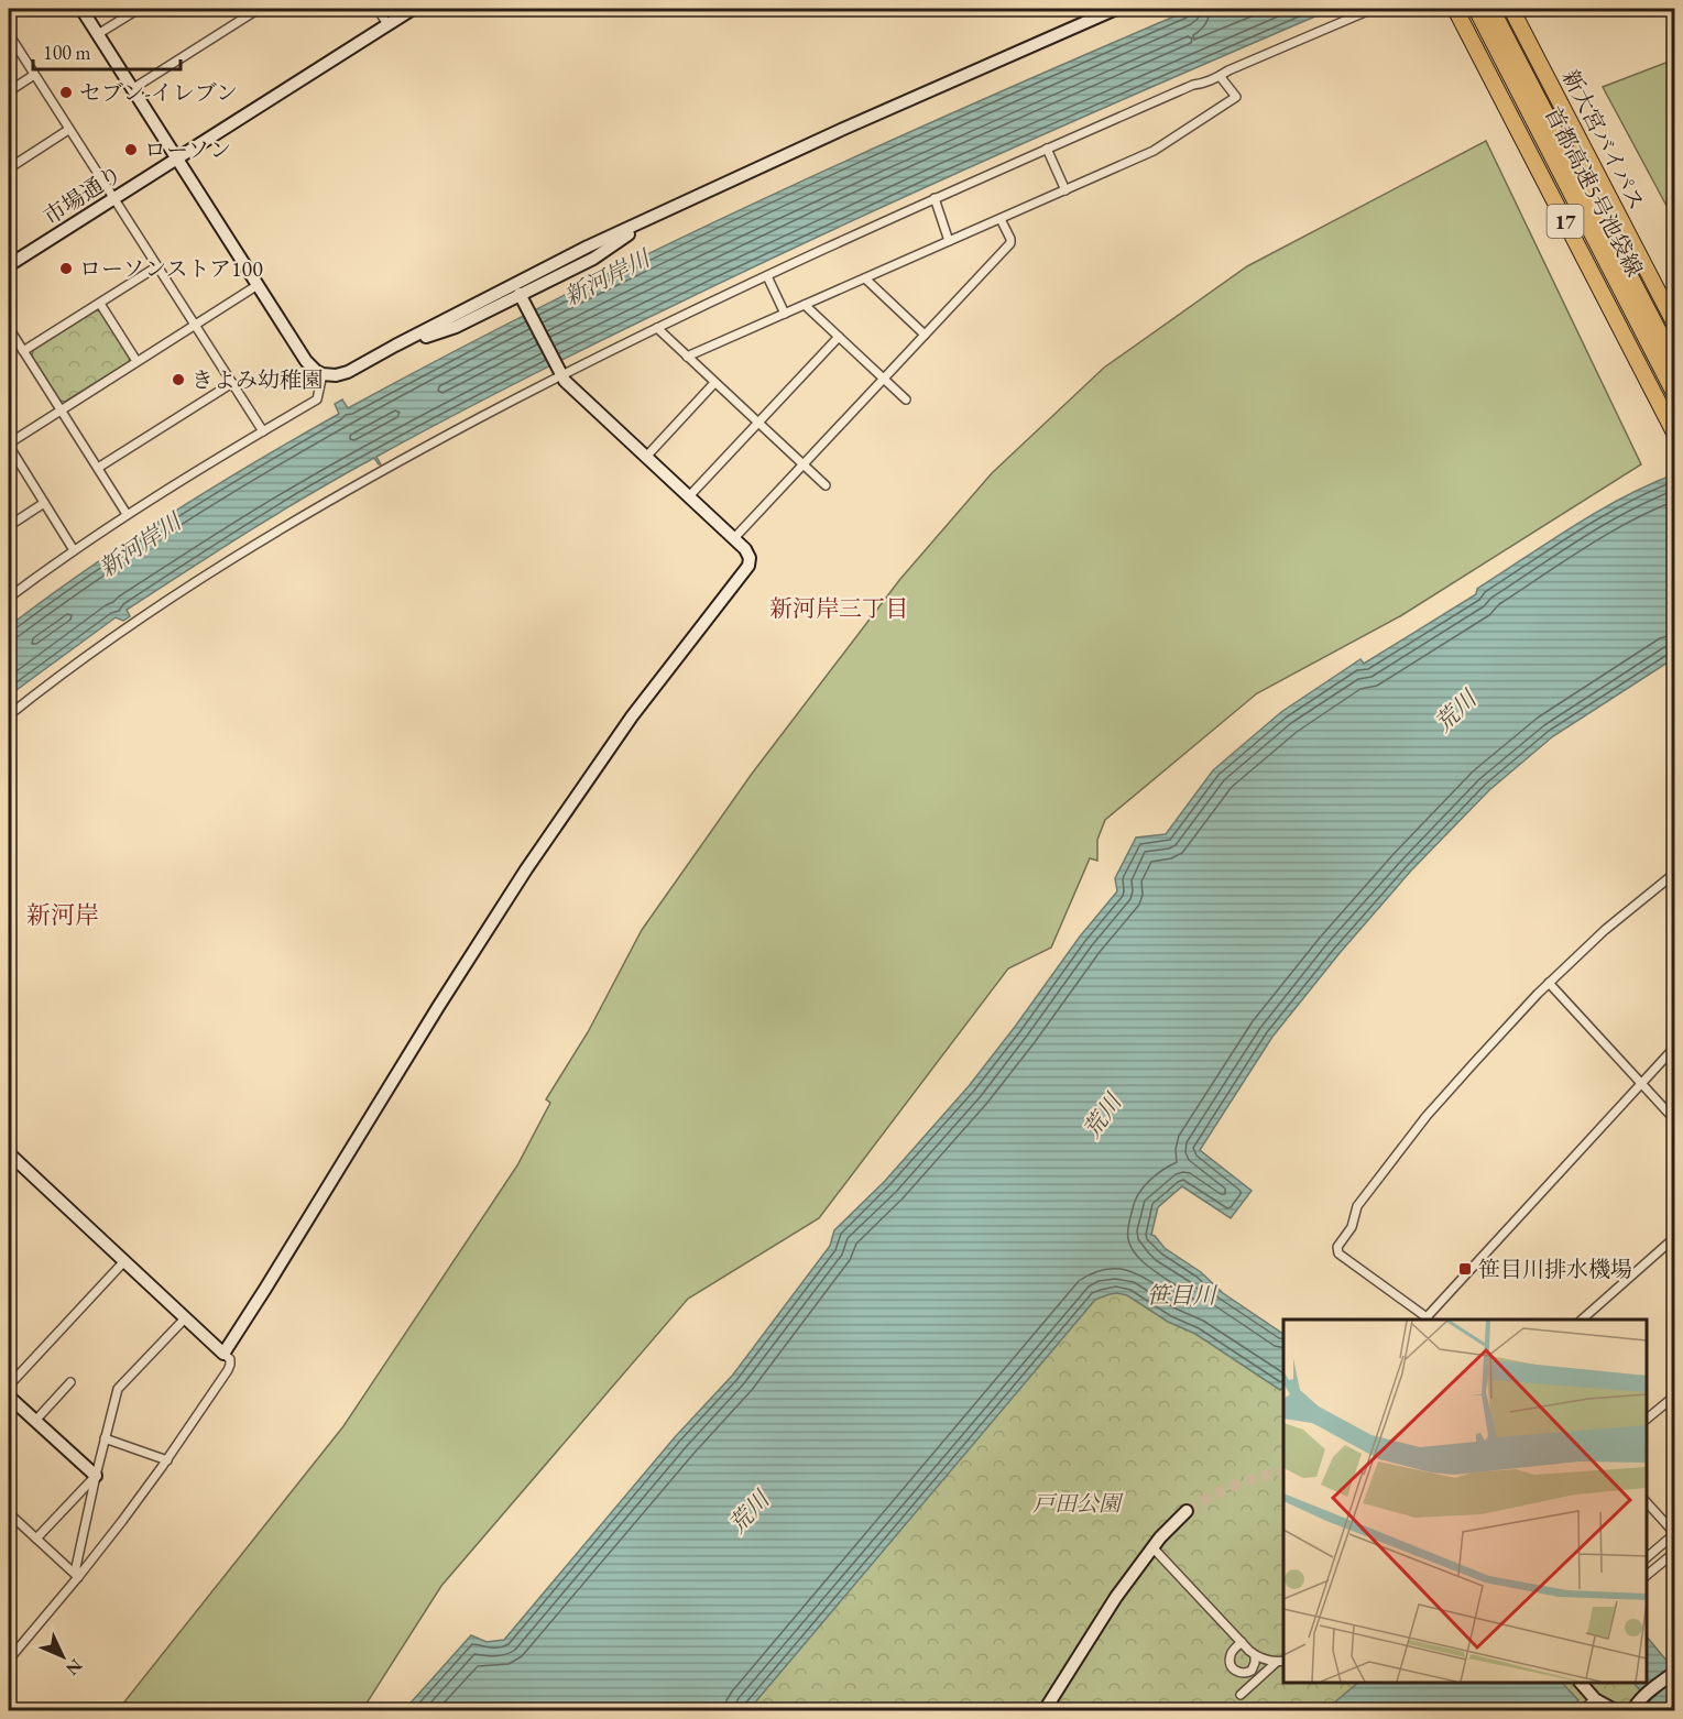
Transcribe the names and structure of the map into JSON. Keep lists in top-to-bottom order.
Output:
{
  "streets": {
    "highway": ["新大宮バイパス", "首都高速5号池袋線", "17"],
    "street": ["市場通り"]
  },
  "districts": ["新河岸三丁目", "新河岸"],
  "water": ["新河岸川", "荒川", "笹目川"],
  "parks": ["戸田公園"],
  "places": {
    "other": [
      "セブン-イレブン",
      "ローソン",
      "ローソンストア100",
      "きよみ幼稚園"
    ],
    "transit": ["笹目川排水機場"]
  },
  "scale_bar": "100 m",
  "north": "bottom right"
}
